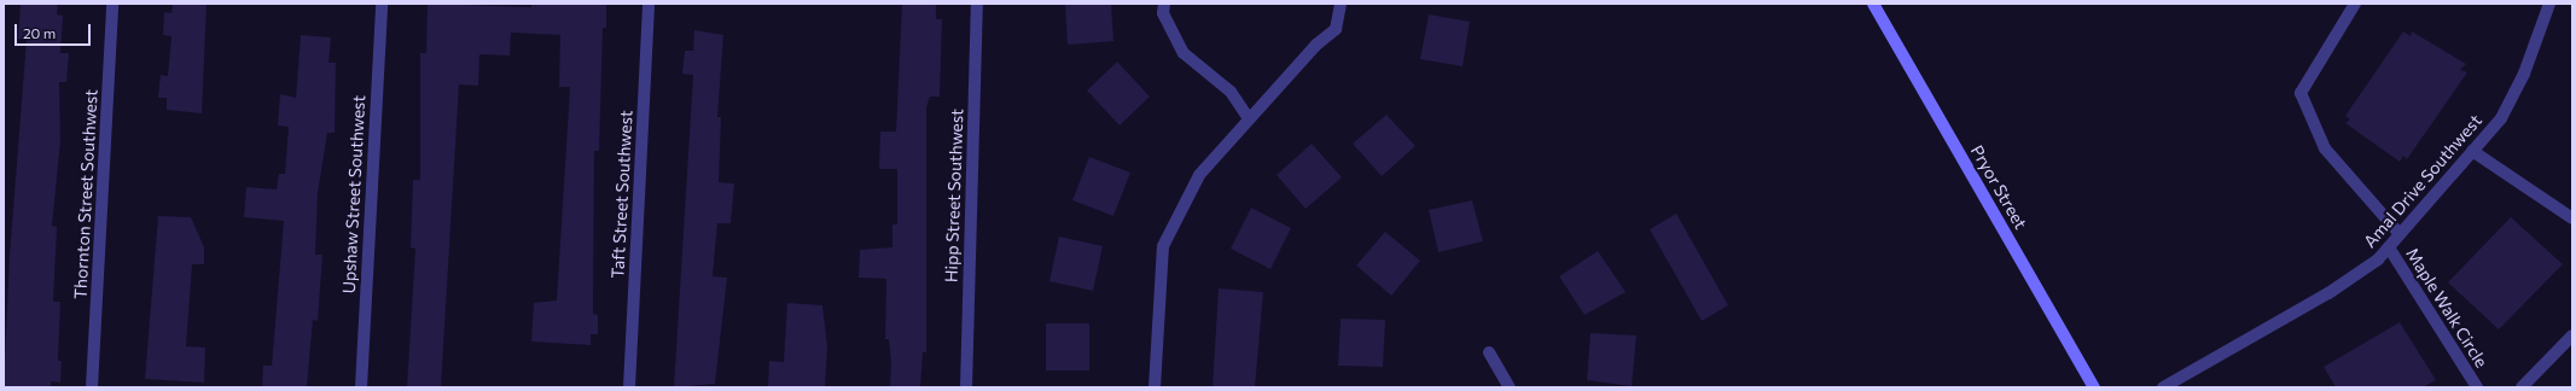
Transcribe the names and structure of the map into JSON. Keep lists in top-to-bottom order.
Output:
{
  "streets": {
    "main road": ["Pryor Street"],
    "street": [
      "Amal Drive Southwest",
      "Thornton Street Southwest",
      "Upshaw Street Southwest",
      "Taft Street Southwest",
      "Hipp Street Southwest",
      "Maple Walk Circle"
    ]
  },
  "crossings": [
    ["Amal Drive Southwest", "Maple Walk Circle"]
  ],
  "scale_bar": "20 m"
}
